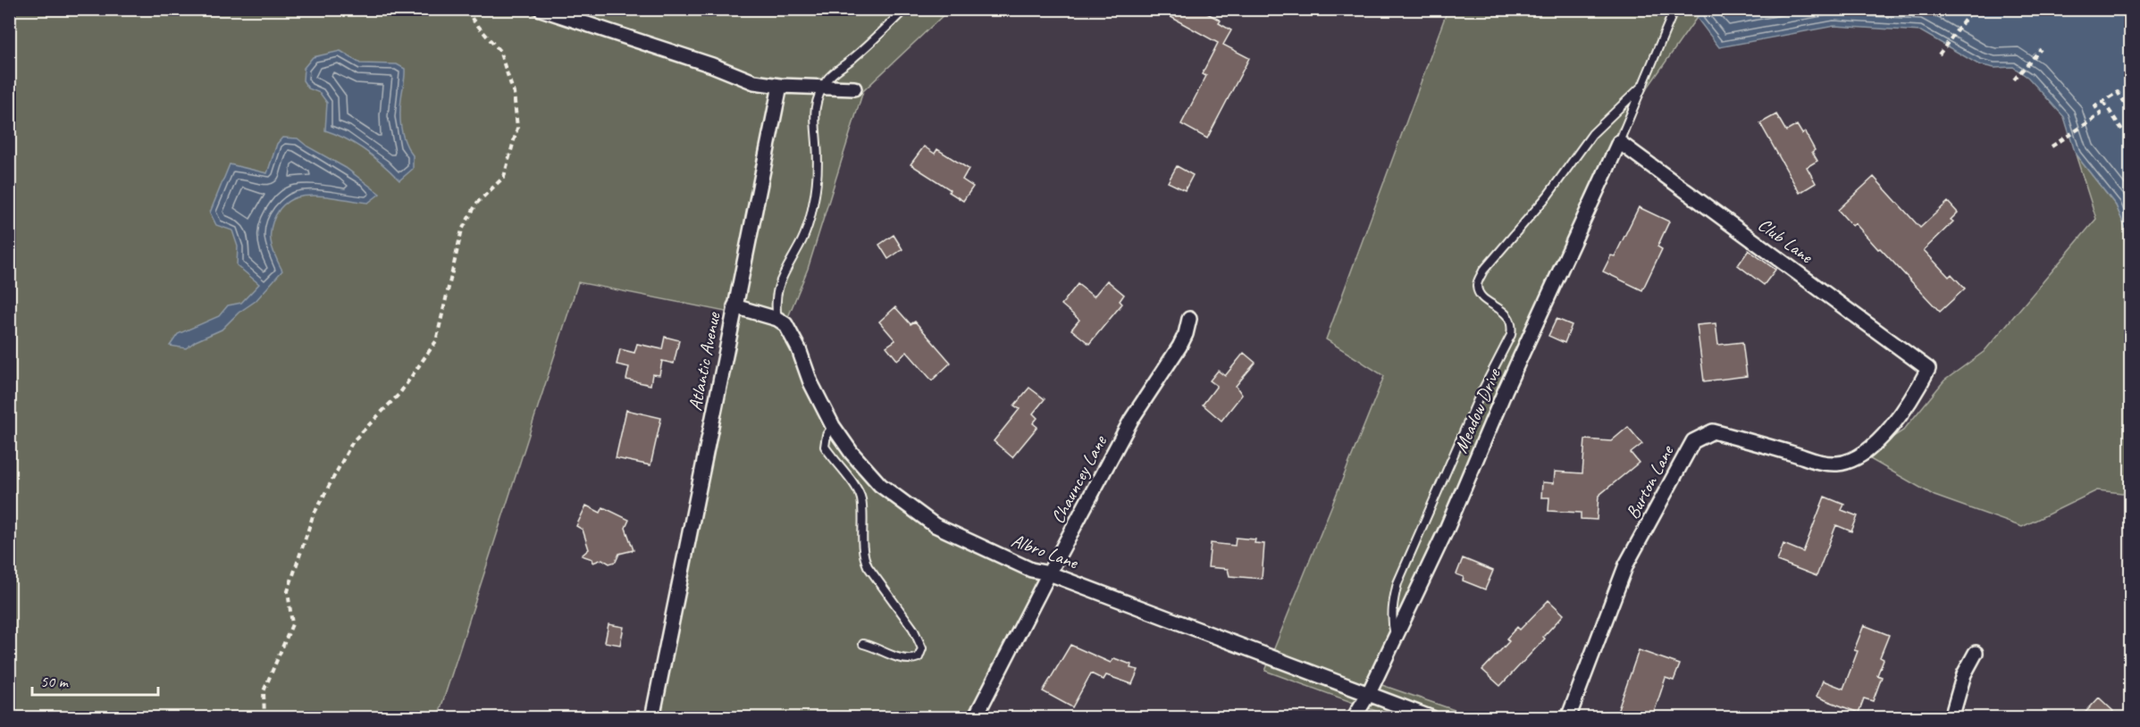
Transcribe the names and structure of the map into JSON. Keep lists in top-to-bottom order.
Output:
{
  "streets": {
    "street": [
      "Club Lane",
      "Atlantic Avenue",
      "Meadow Drive",
      "Chauncey Lane",
      "Burton Lane",
      "Albro Lane"
    ]
  },
  "crossings": [
    ["Club Lane", "Meadow Drive"],
    ["Club Lane", "Burton Lane"],
    ["Meadow Drive", "Albro Lane"],
    ["Chauncey Lane", "Albro Lane"]
  ],
  "scale_bar": "50 m"
}
